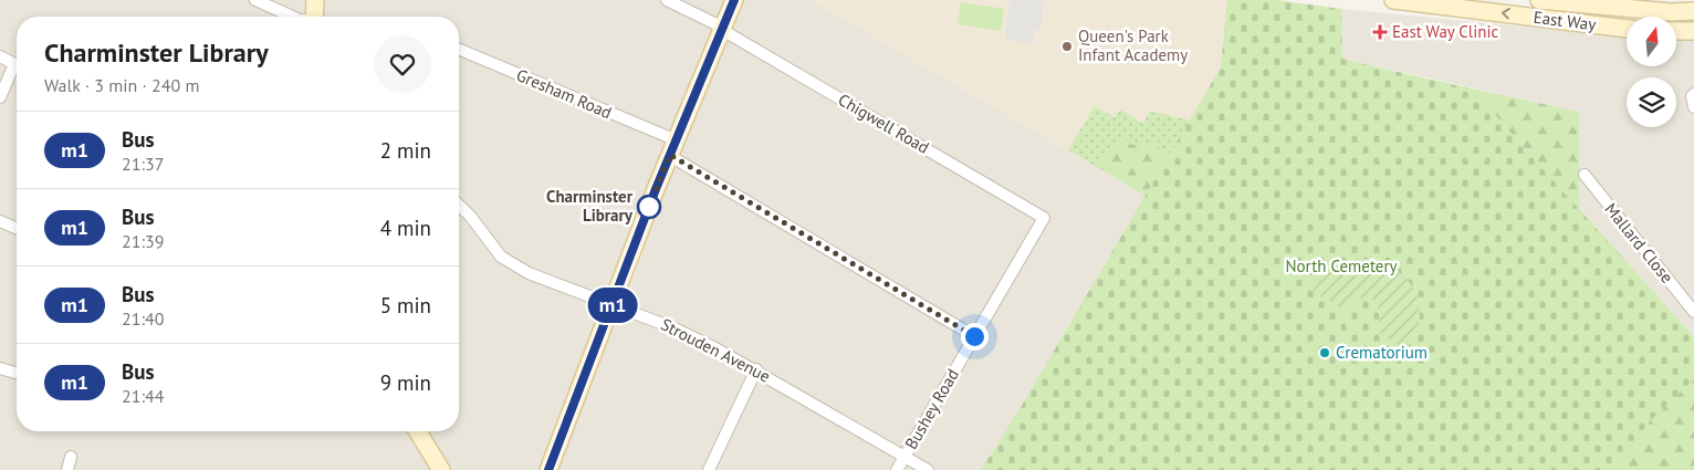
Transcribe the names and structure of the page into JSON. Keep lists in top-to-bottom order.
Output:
{
  "streets": {
    "street": [
      "East Way",
      "Gresham Road",
      "Chigwell Road",
      "Mallard Close",
      "Strouden Avenue",
      "Bushey Road"
    ]
  },
  "crossings": [
    ["Gresham Road", "Bushey Road"],
    ["Chigwell Road", "Bushey Road"],
    ["Strouden Avenue", "Bushey Road"]
  ],
  "parks": ["North Cemetery"],
  "places": {
    "health": ["East Way Clinic"],
    "other": ["Queen's Park Infant Academy", "Charminster Library", "Crematorium"]
  },
  "lines": ["bus line m1"],
  "north": "top",
  "page": {
    "on_map": "m1",
    "heading": ["Charminster Library", "Walk · 3 min · 240 m"],
    "list": [
      {
        "mark": "m1",
        "name": "Bus",
        "note": "21:37",
        "value": "2 min"
      },
      {
        "mark": "m1",
        "name": "Bus",
        "note": "21:39",
        "value": "4 min"
      },
      {
        "mark": "m1",
        "name": "Bus",
        "note": "21:40",
        "value": "5 min"
      },
      {
        "mark": "m1",
        "name": "Bus",
        "note": "21:44",
        "value": "9 min"
      }
    ]
  }
}
